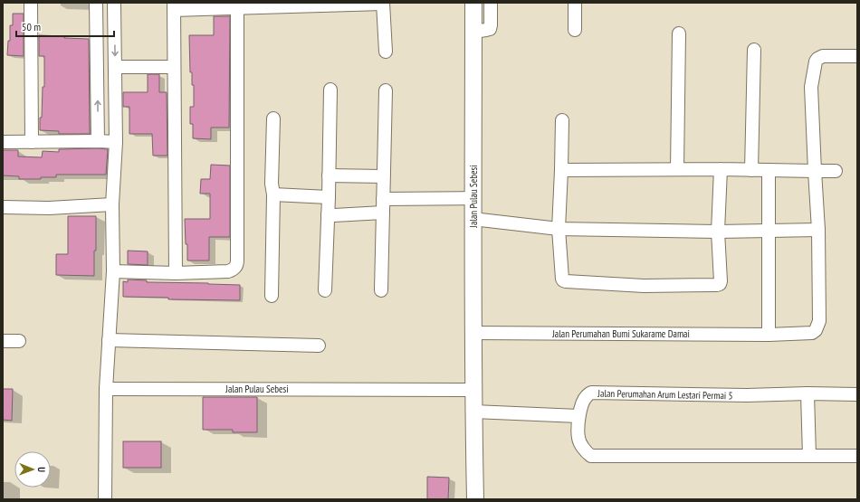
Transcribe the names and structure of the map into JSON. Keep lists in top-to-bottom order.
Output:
{
  "streets": {
    "street": ["Jalan Pulau Sebesi", "Jalan Perumahan Bumi Sukarame Damai", "Jalan Perumahan Arum Lestari Permai 5"]
  },
  "crossings": [
    ["Jalan Pulau Sebesi", "Jalan Perumahan Bumi Sukarame Damai"]
  ],
  "scale_bar": "50 m",
  "north": "right"
}
